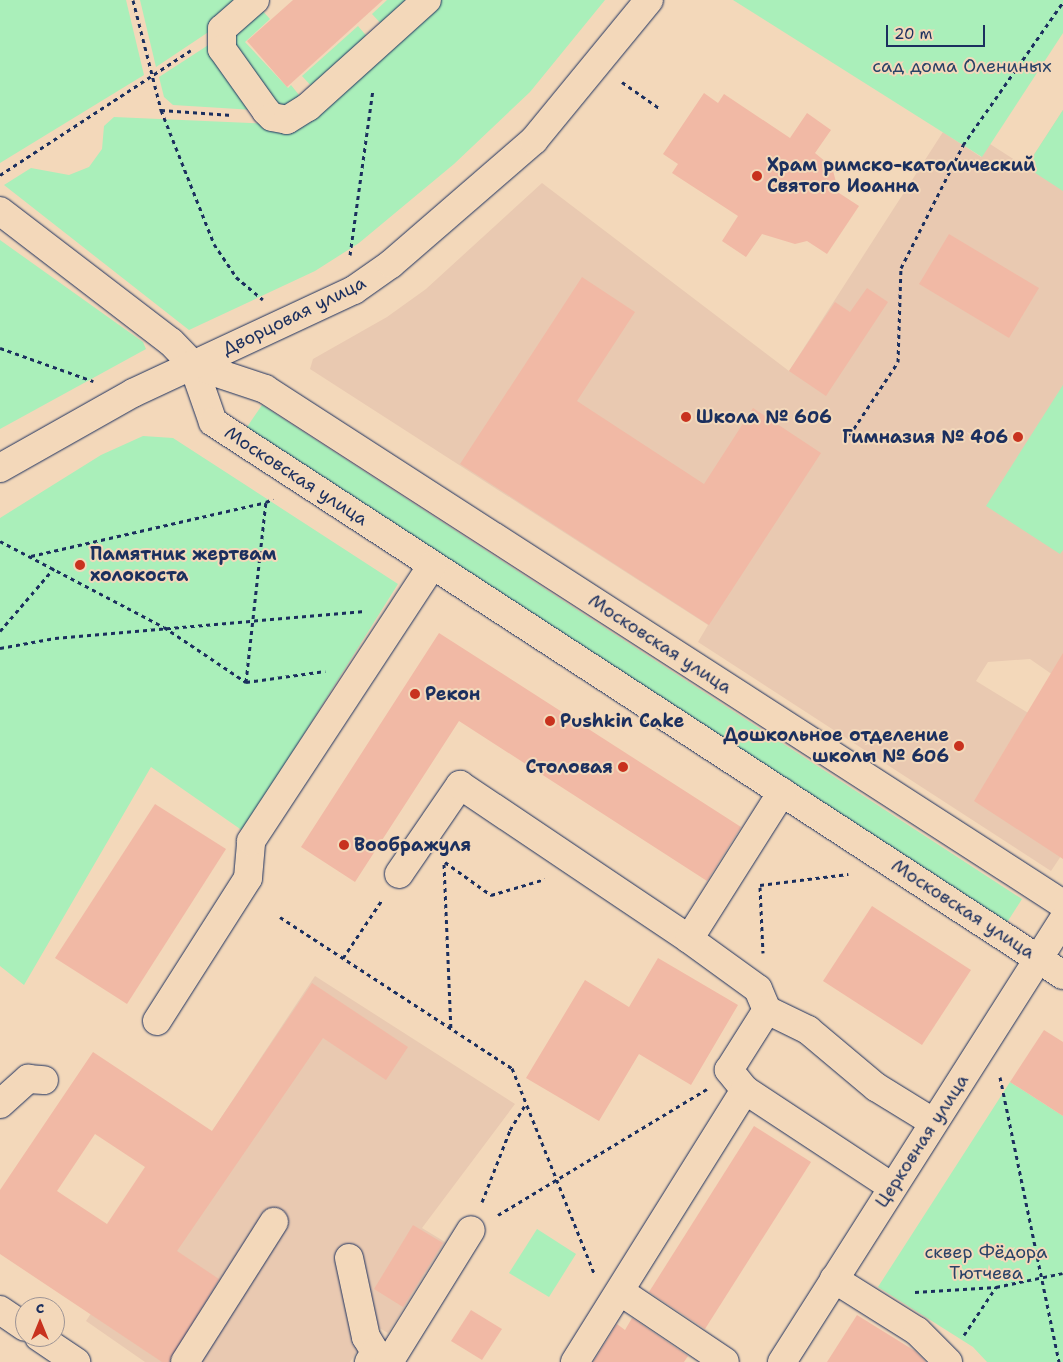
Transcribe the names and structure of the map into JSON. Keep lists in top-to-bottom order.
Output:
{
  "streets": {
    "street": ["Дворцовая улица", "Московская улица", "Церковная улица"]
  },
  "crossings": [
    ["Дворцовая улица", "Московская улица"],
    ["Московская улица", "Церковная улица"]
  ],
  "parks": ["сад дома Олениных", "сквер Фёдора Тютчева"],
  "places": [
    "Храм римско-католический Святого Иоанна",
    "Школа № 606",
    "Гимназия № 406",
    "Памятник жертвам холокоста",
    "Рекон",
    "Pushkin Cake",
    "Дошкольное отделение школы № 606",
    "Столовая",
    "Воображуля"
  ],
  "scale_bar": "20 m",
  "north": "top"
}
